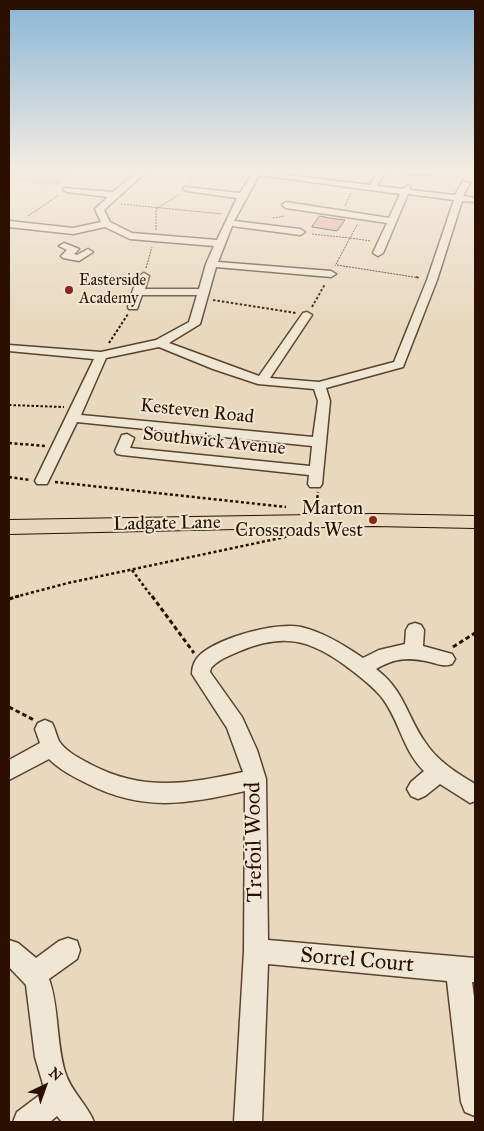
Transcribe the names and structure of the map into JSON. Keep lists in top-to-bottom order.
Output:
{
  "streets": {
    "main road": ["Ladgate Lane"],
    "street": [
      "Kesteven Road",
      "Southwick Avenue",
      "Trefoil Wood",
      "Sorrel Court"
    ]
  },
  "crossings": [
    ["Kesteven Road", "Southwick Avenue"],
    ["Trefoil Wood", "Sorrel Court"]
  ],
  "places": ["Easterside Academy", "Marton Crossroads West"],
  "north": "top right"
}
